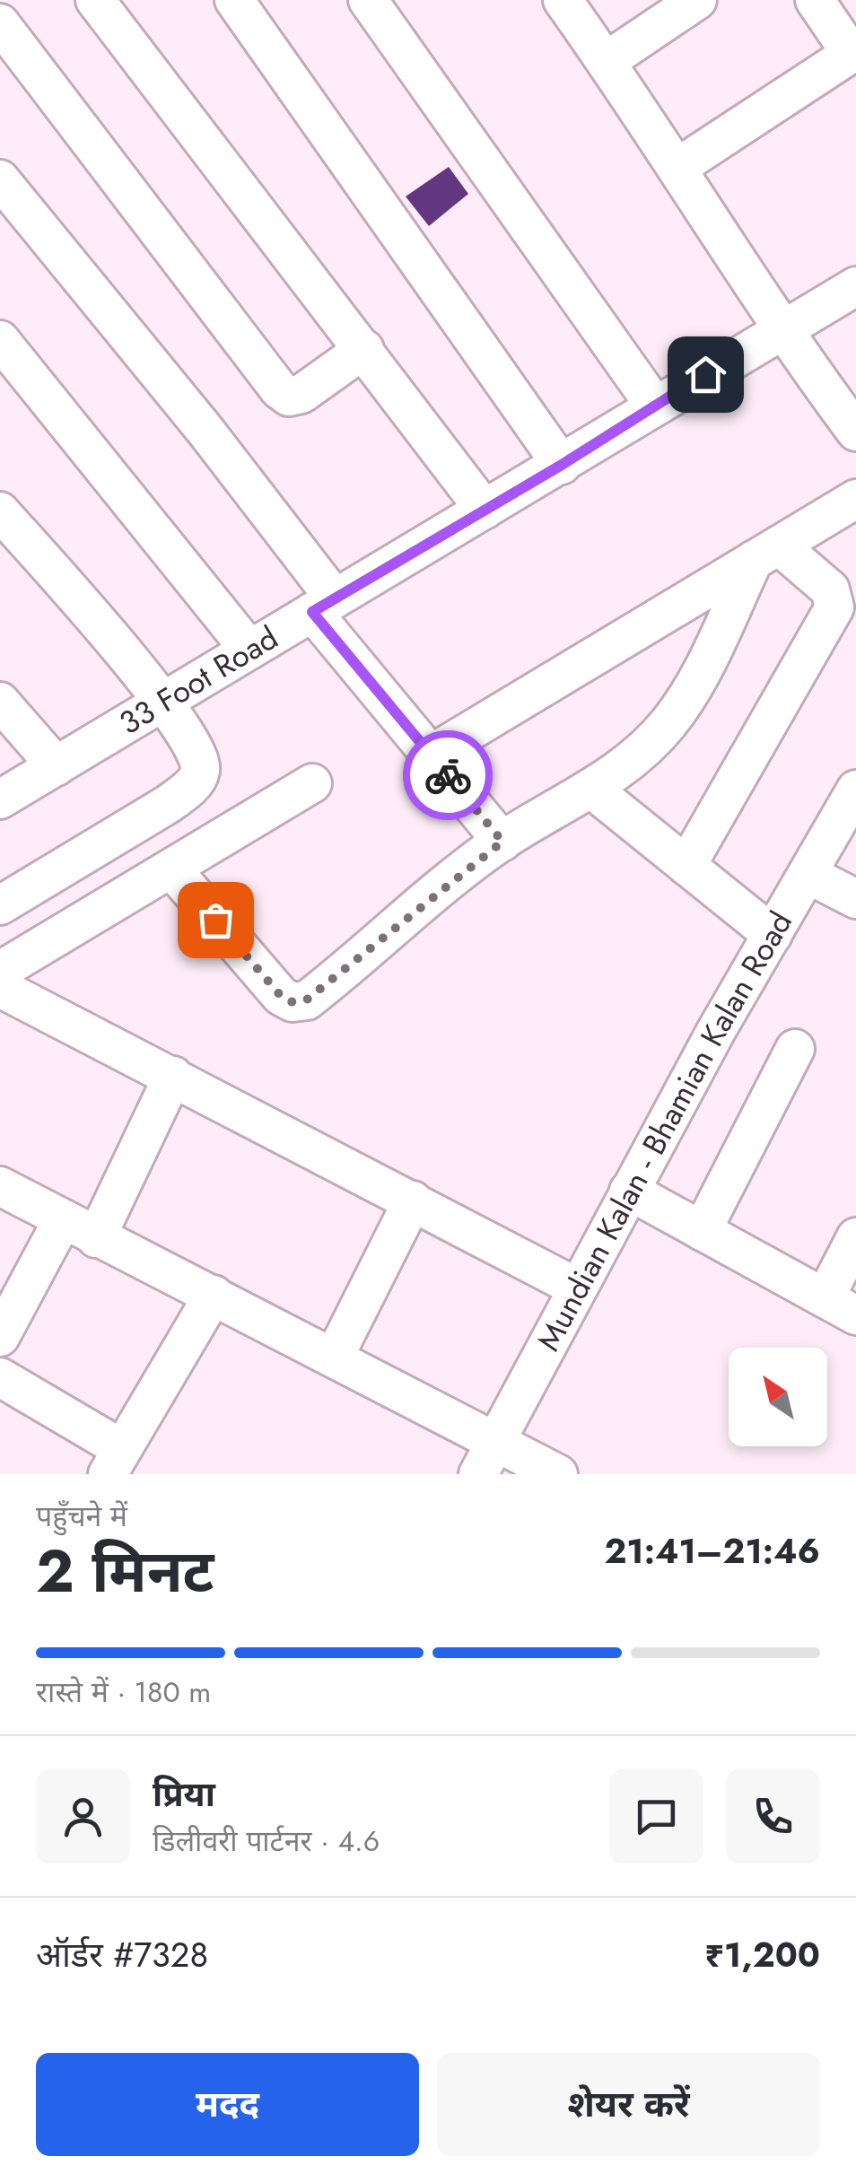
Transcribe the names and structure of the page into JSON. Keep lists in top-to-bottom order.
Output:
{
  "streets": {
    "street": ["33 Foot Road", "Mundian Kalan - Bhamian Kalan Road"]
  },
  "north": "top left",
  "page": {
    "heading": ["2 मिनट", "पहुँचने में", "21:41–21:46"],
    "panel": [
      "प्रिया",
      "डिलीवरी पार्टनर · 4.6",
      "ऑर्डर #7328",
      "₹1,200"
    ],
    "bar": "रास्ते में · 180 m",
    "buttons": ["मदद", "शेयर करें"]
  }
}
